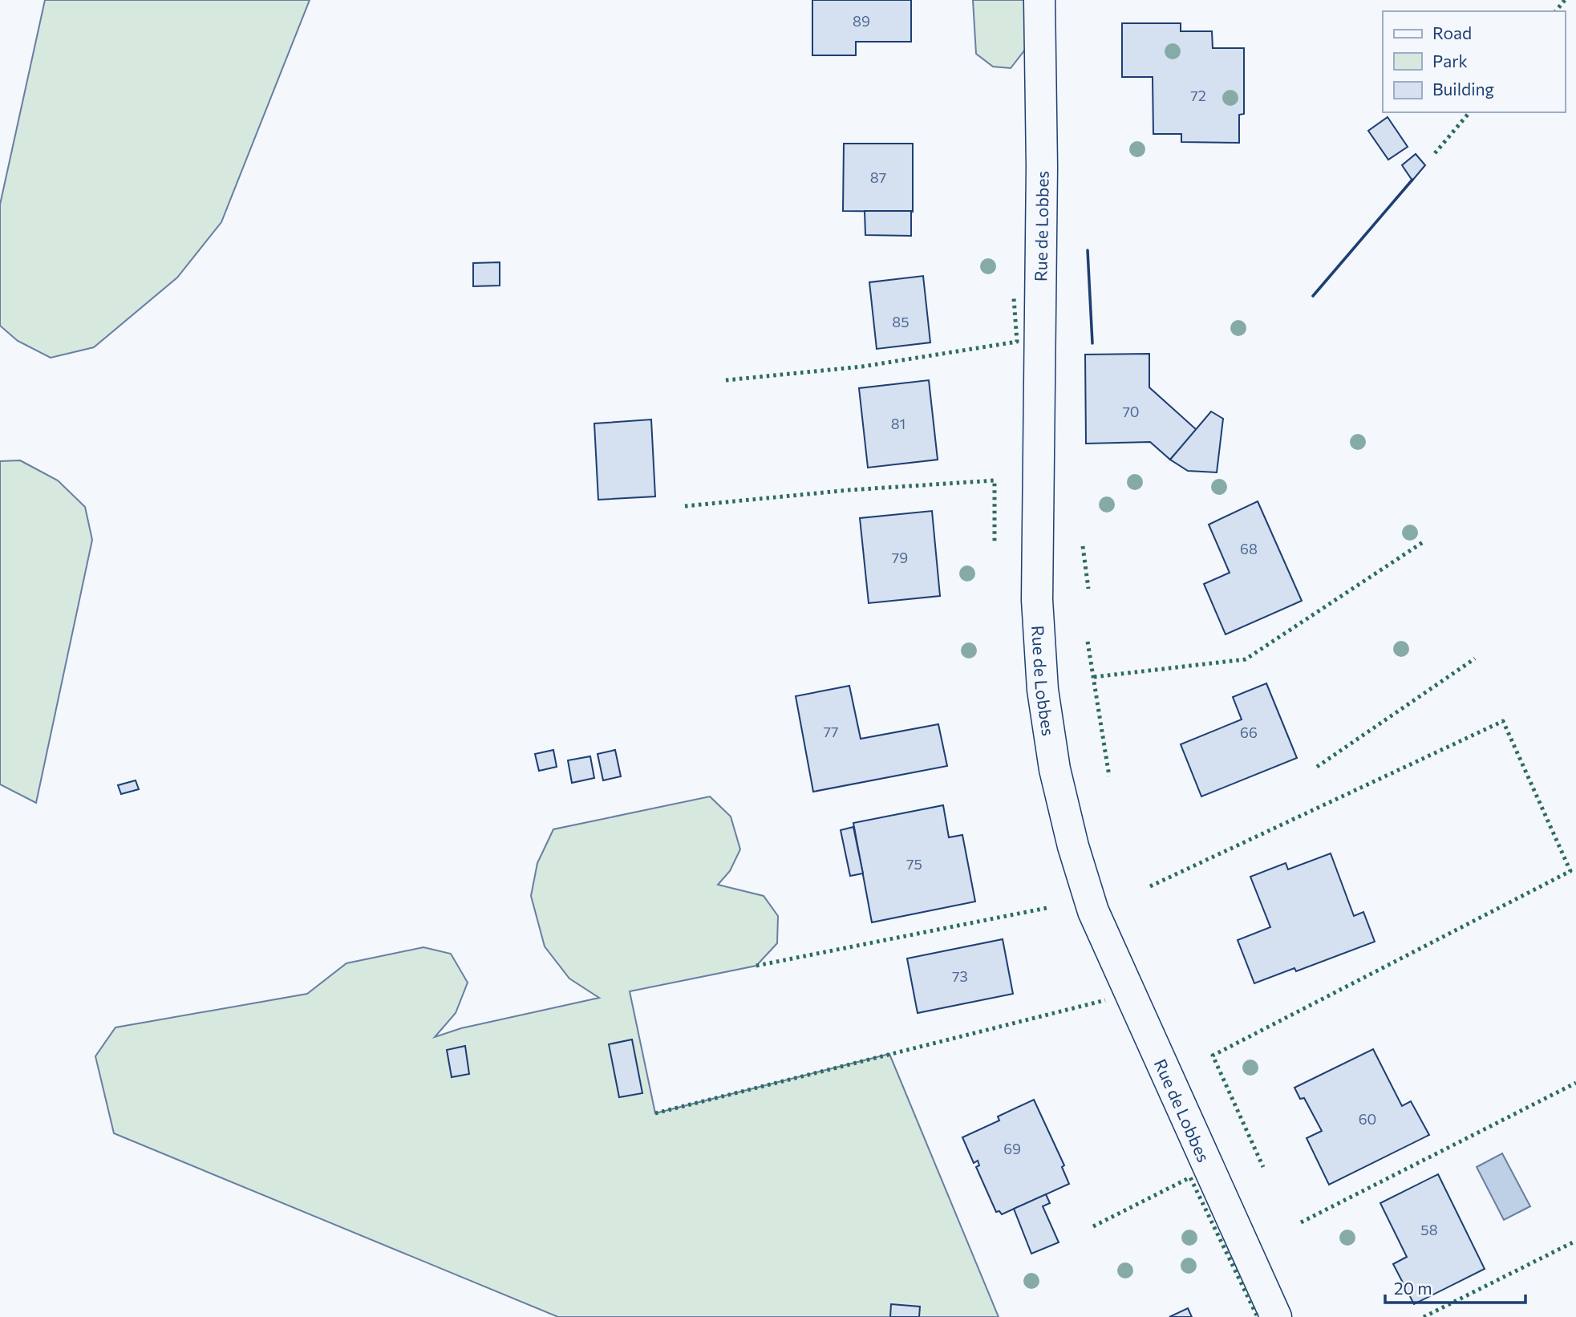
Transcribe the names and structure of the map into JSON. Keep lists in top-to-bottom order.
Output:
{
  "streets": {
    "street": ["Rue de Lobbes"]
  },
  "house_numbers": [
    "89",
    "72",
    "87",
    "85",
    "70",
    "81",
    "68",
    "79",
    "77",
    "66",
    "75",
    "73",
    "60",
    "69",
    "58"
  ],
  "legend": ["Road", "Park", "Building"],
  "scale_bar": "20 m"
}
